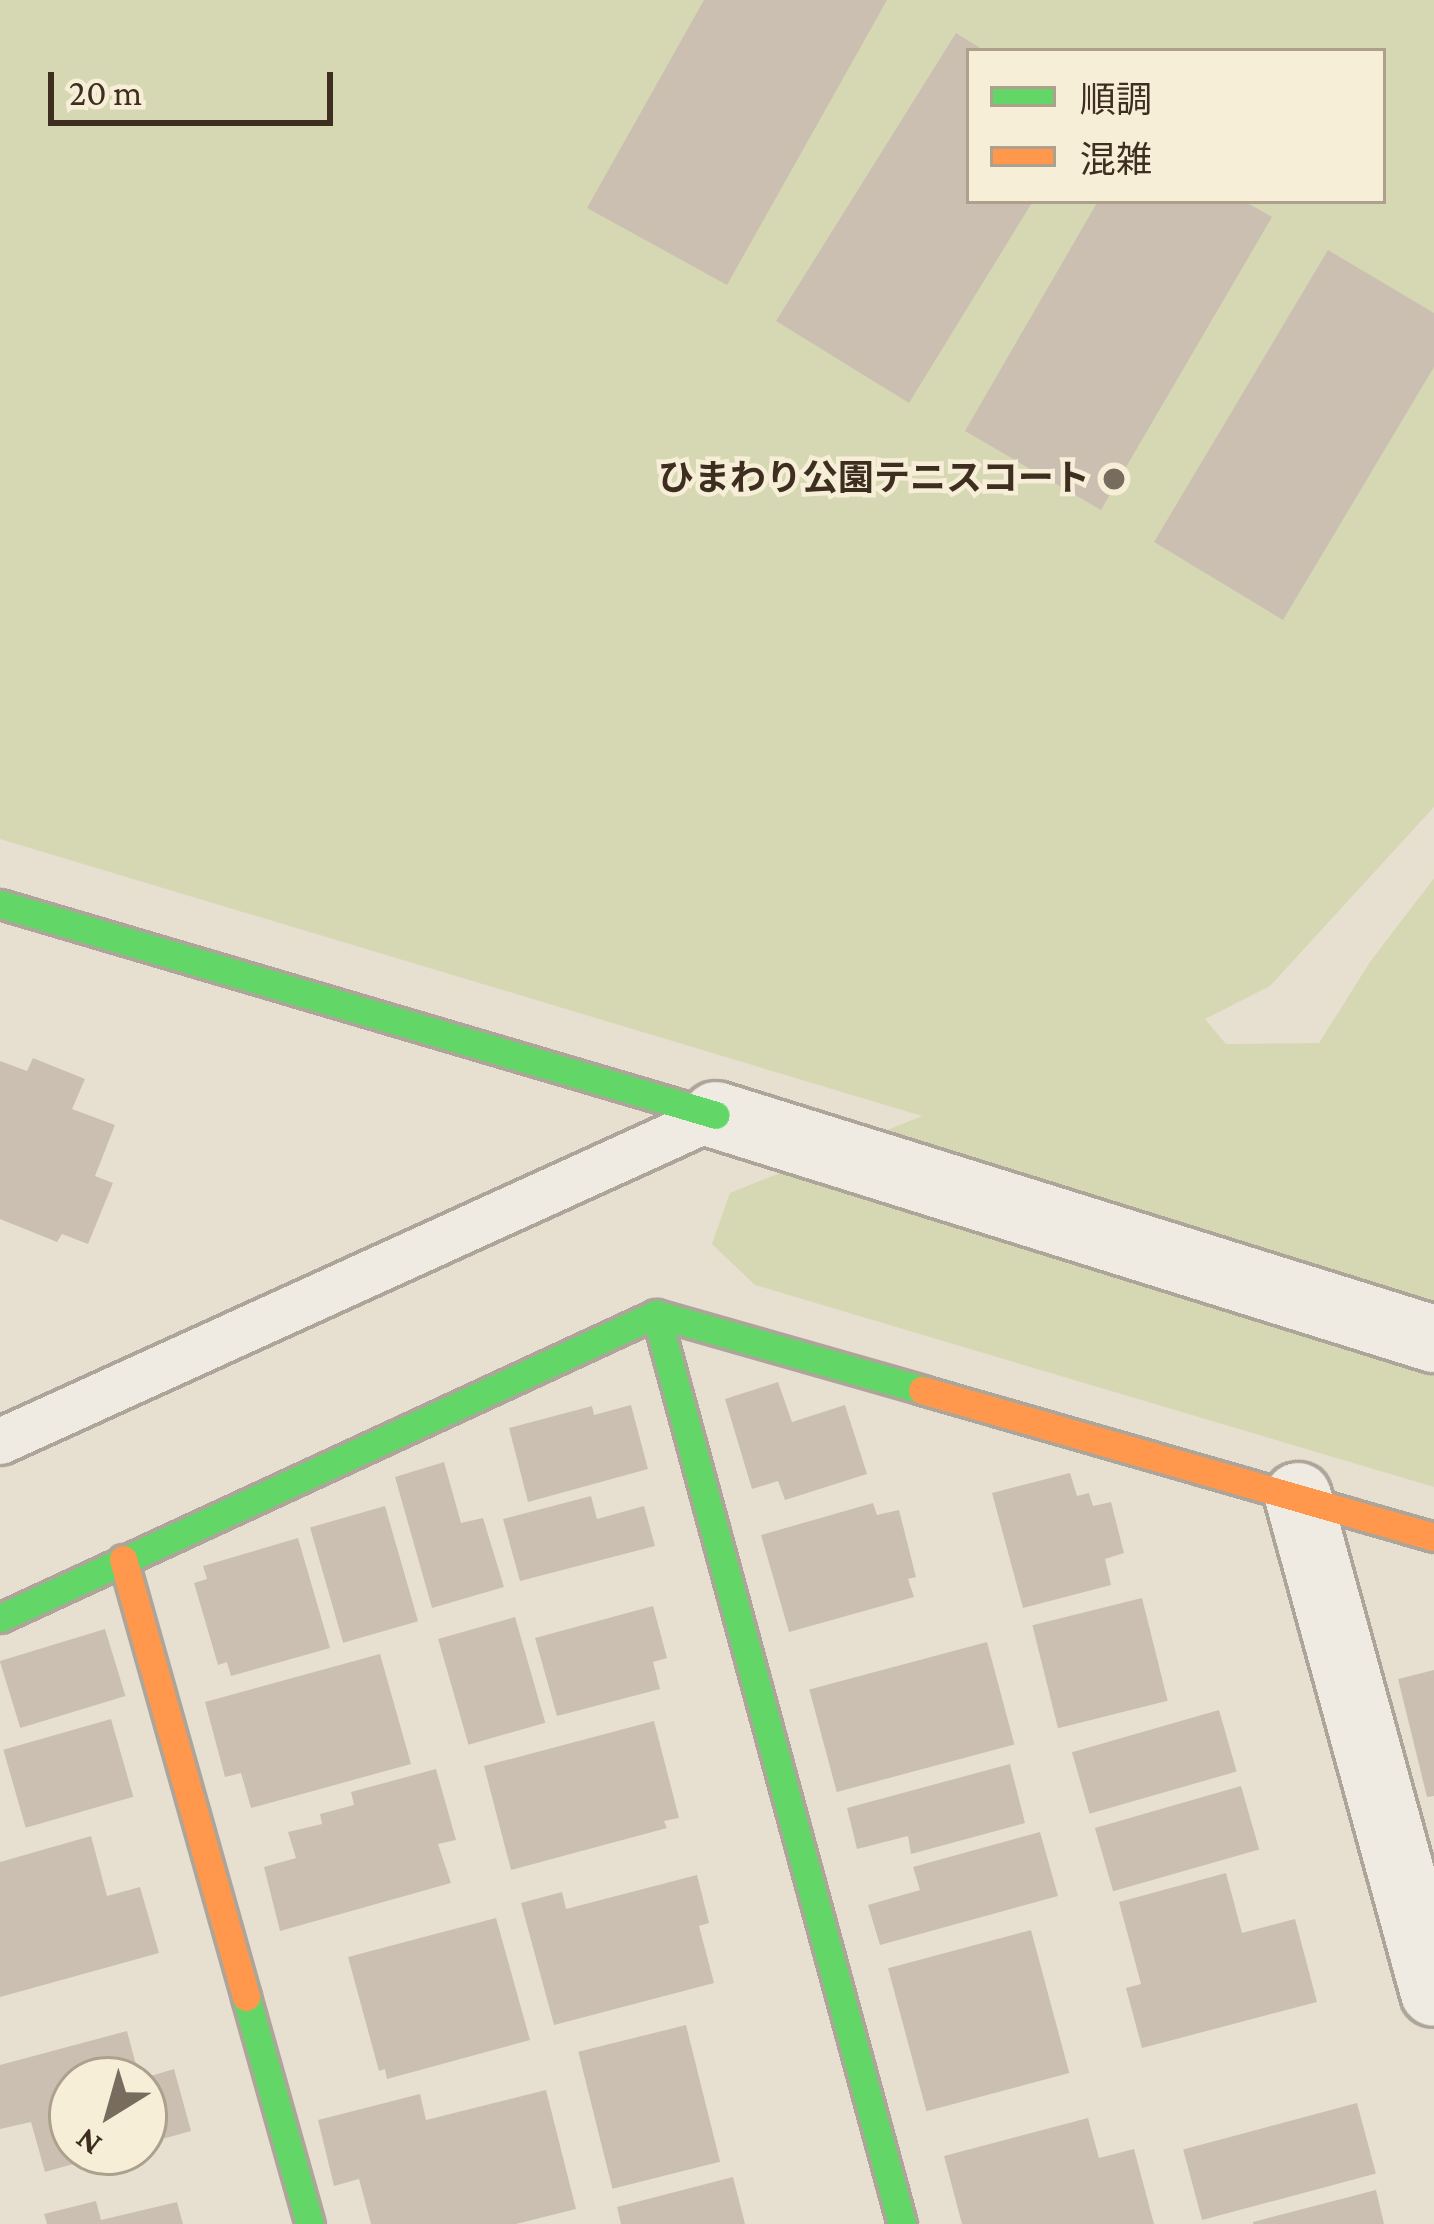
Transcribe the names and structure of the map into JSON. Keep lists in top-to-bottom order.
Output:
{
  "places": ["ひまわり公園テニスコート"],
  "legend": ["順調", "混雑"],
  "scale_bar": "20 m",
  "north": "bottom left"
}
